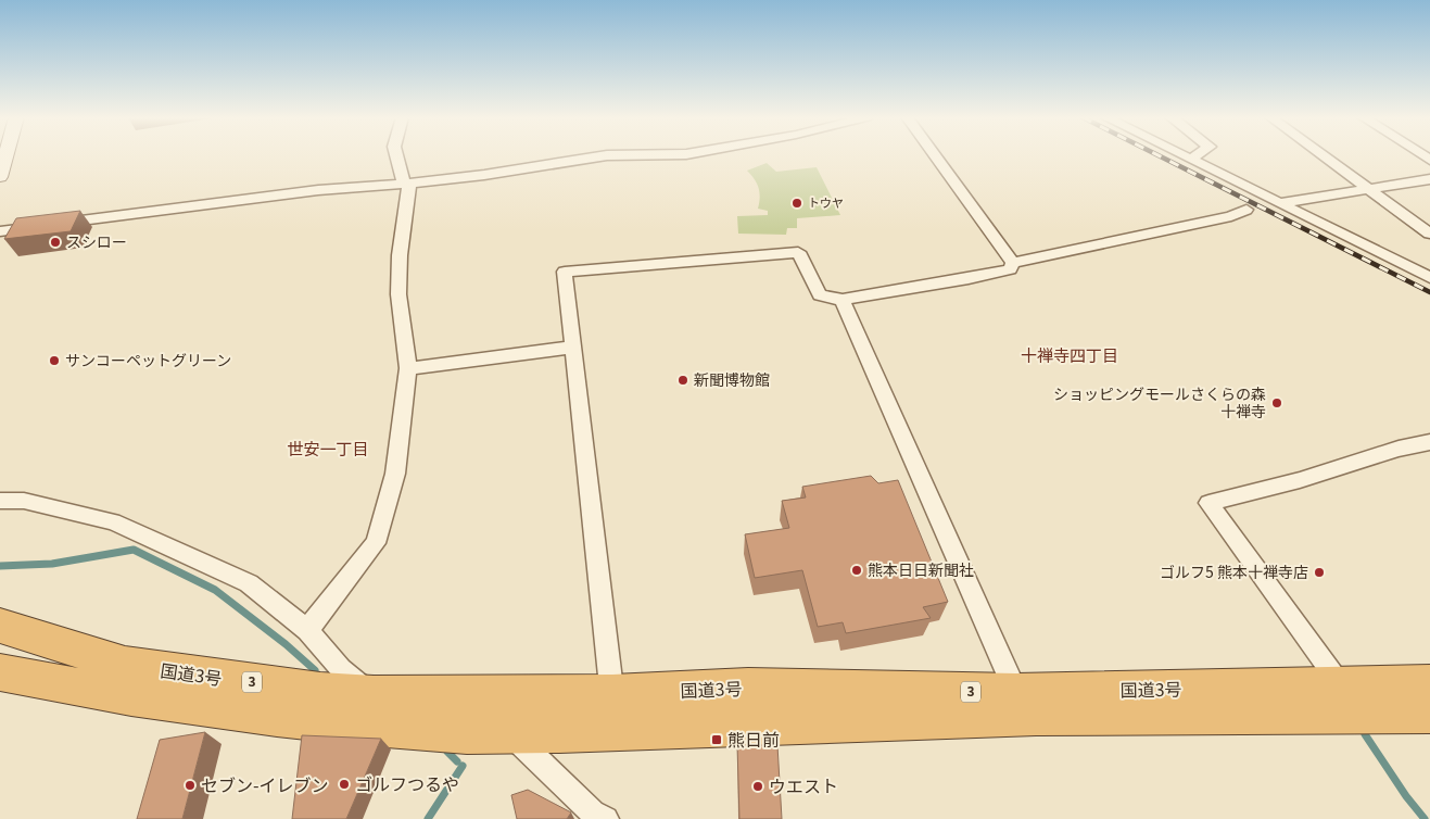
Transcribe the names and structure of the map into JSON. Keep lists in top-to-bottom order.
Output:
{
  "streets": {
    "highway": ["国道3号", "3"]
  },
  "districts": ["十禅寺四丁目", "世安一丁目"],
  "places": {
    "other": [
      "トウヤ",
      "スシロー",
      "サンコーペットグリーン",
      "新聞博物館",
      "ショッピングモールさくらの森 十禅寺",
      "熊本日日新聞社",
      "ゴルフ5 熊本十禅寺店",
      "ゴルフつるや",
      "セブン-イレブン",
      "ウエスト"
    ],
    "transit": ["熊日前"]
  }
}
